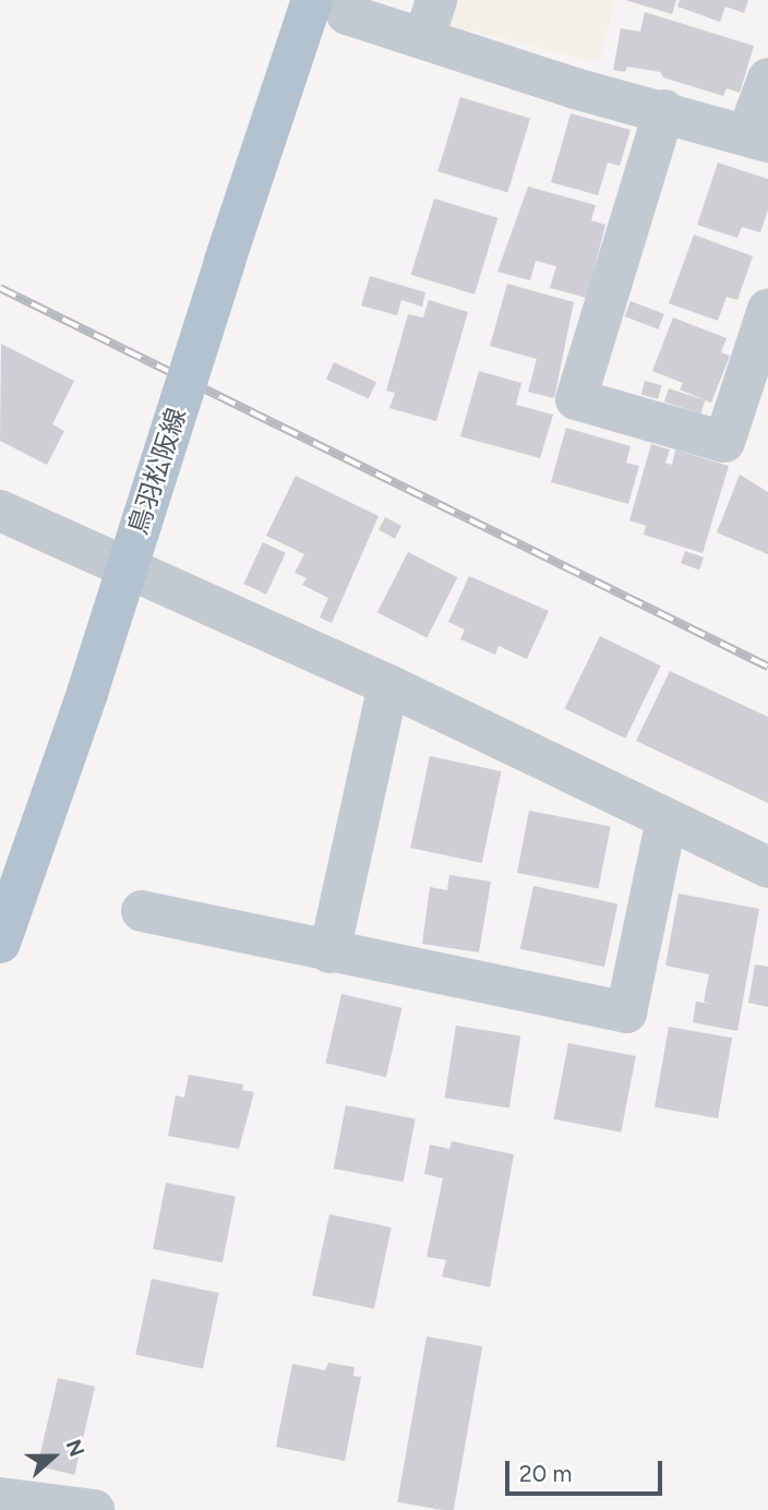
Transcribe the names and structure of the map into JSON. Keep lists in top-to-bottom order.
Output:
{
  "streets": {
    "main road": ["鳥羽松阪線"]
  },
  "scale_bar": "20 m",
  "north": "right"
}
